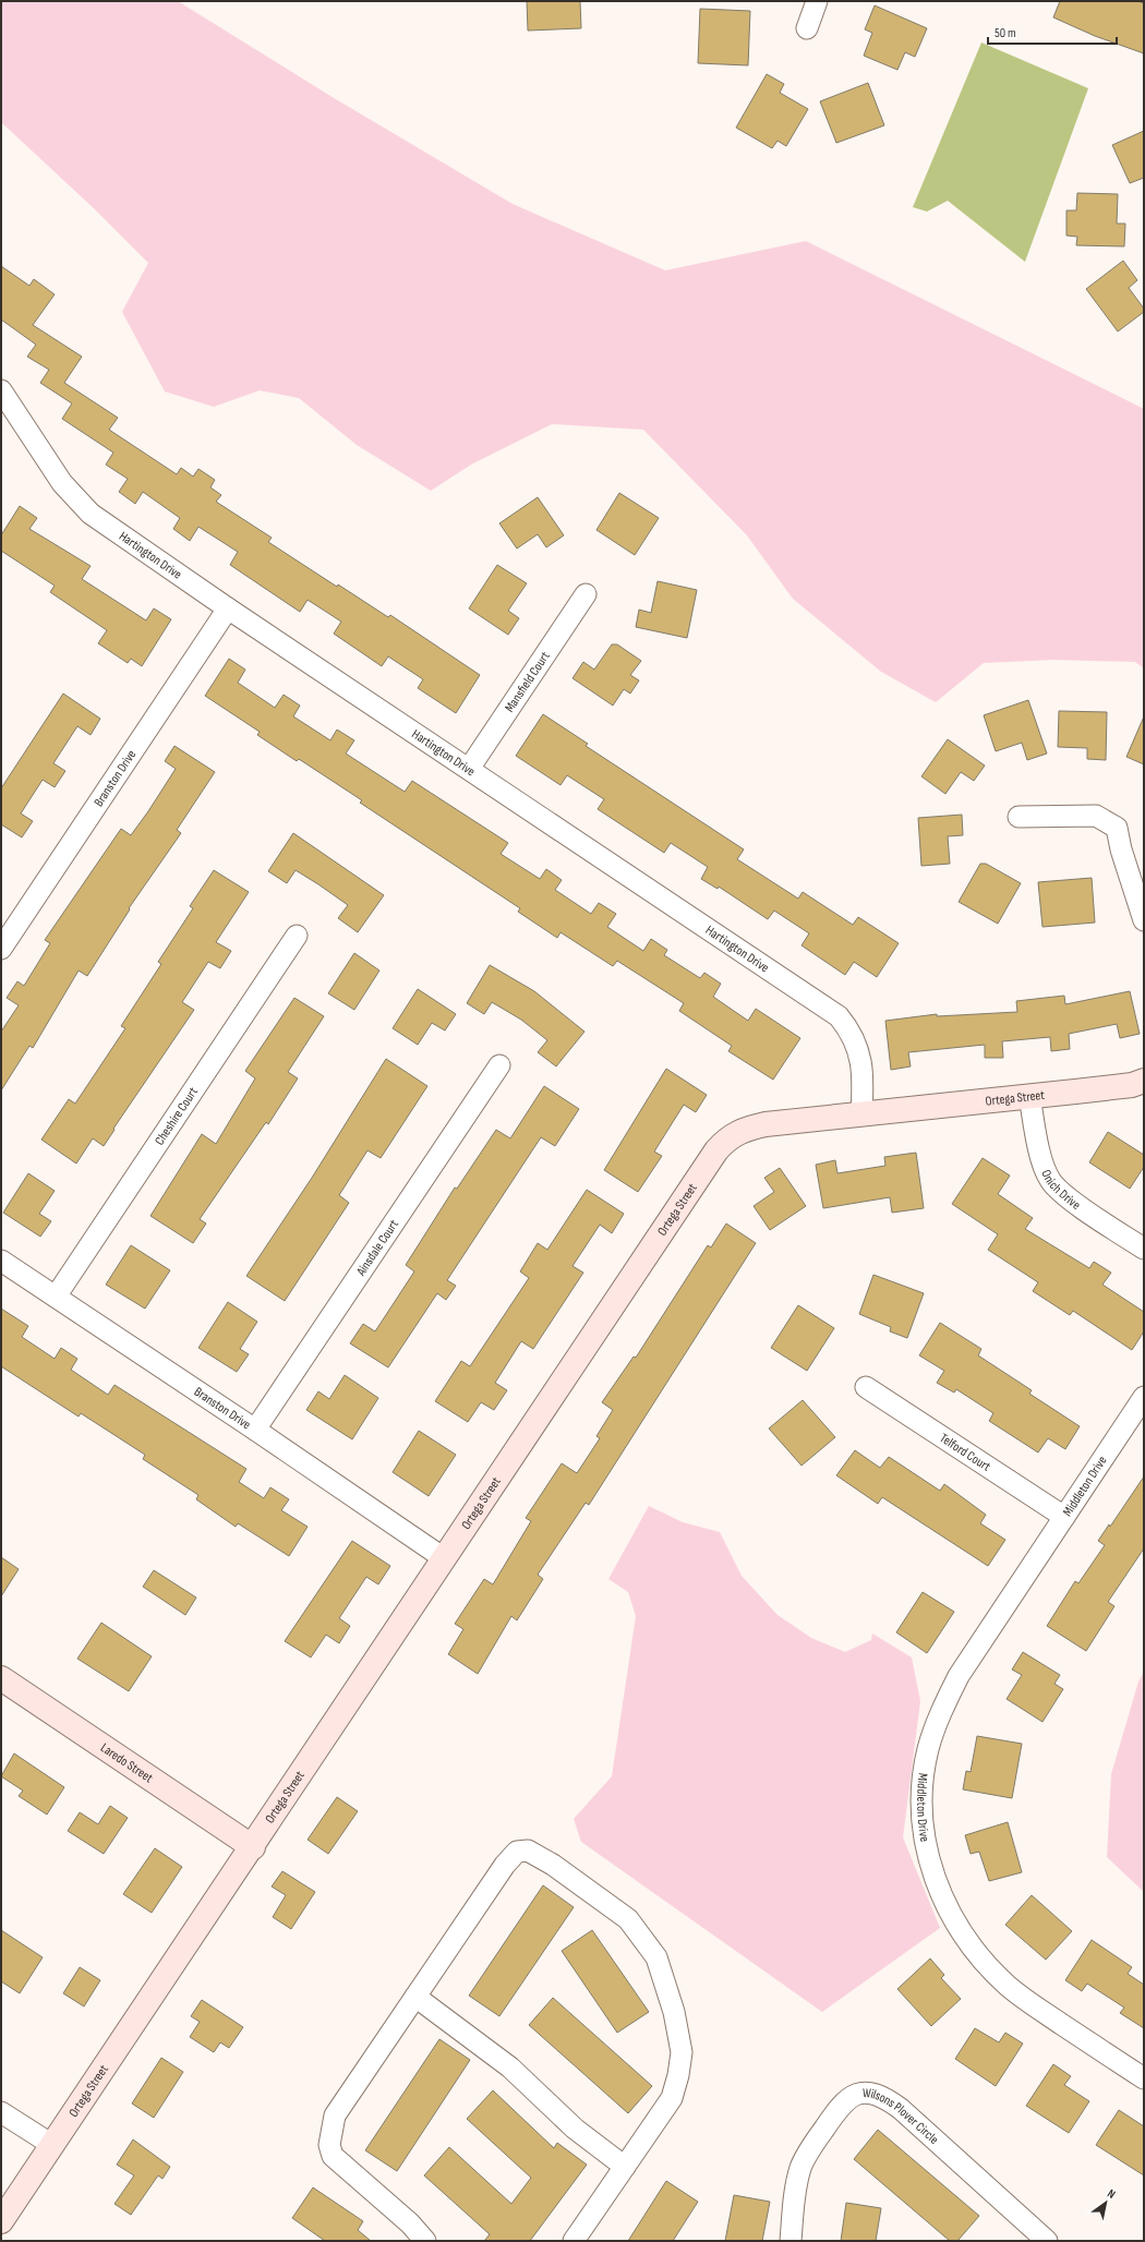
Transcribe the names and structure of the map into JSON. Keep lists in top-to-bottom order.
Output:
{
  "streets": {
    "street": [
      "Hartington Drive",
      "Mansfield Court",
      "Branston Drive",
      "Ortega Street",
      "Cheshire Court",
      "Onich Drive",
      "Ainsdale Court",
      "Telford Court",
      "Middleton Drive",
      "Laredo Street",
      "Wilsons Plover Circle"
    ]
  },
  "crossings": [
    ["Hartington Drive", "Mansfield Court"],
    ["Hartington Drive", "Branston Drive"],
    ["Hartington Drive", "Ortega Street"],
    ["Branston Drive", "Ortega Street"],
    ["Branston Drive", "Cheshire Court"],
    ["Branston Drive", "Ainsdale Court"],
    ["Ortega Street", "Onich Drive"],
    ["Ortega Street", "Laredo Street"],
    ["Telford Court", "Middleton Drive"]
  ],
  "scale_bar": "50 m",
  "north": "top right"
}
